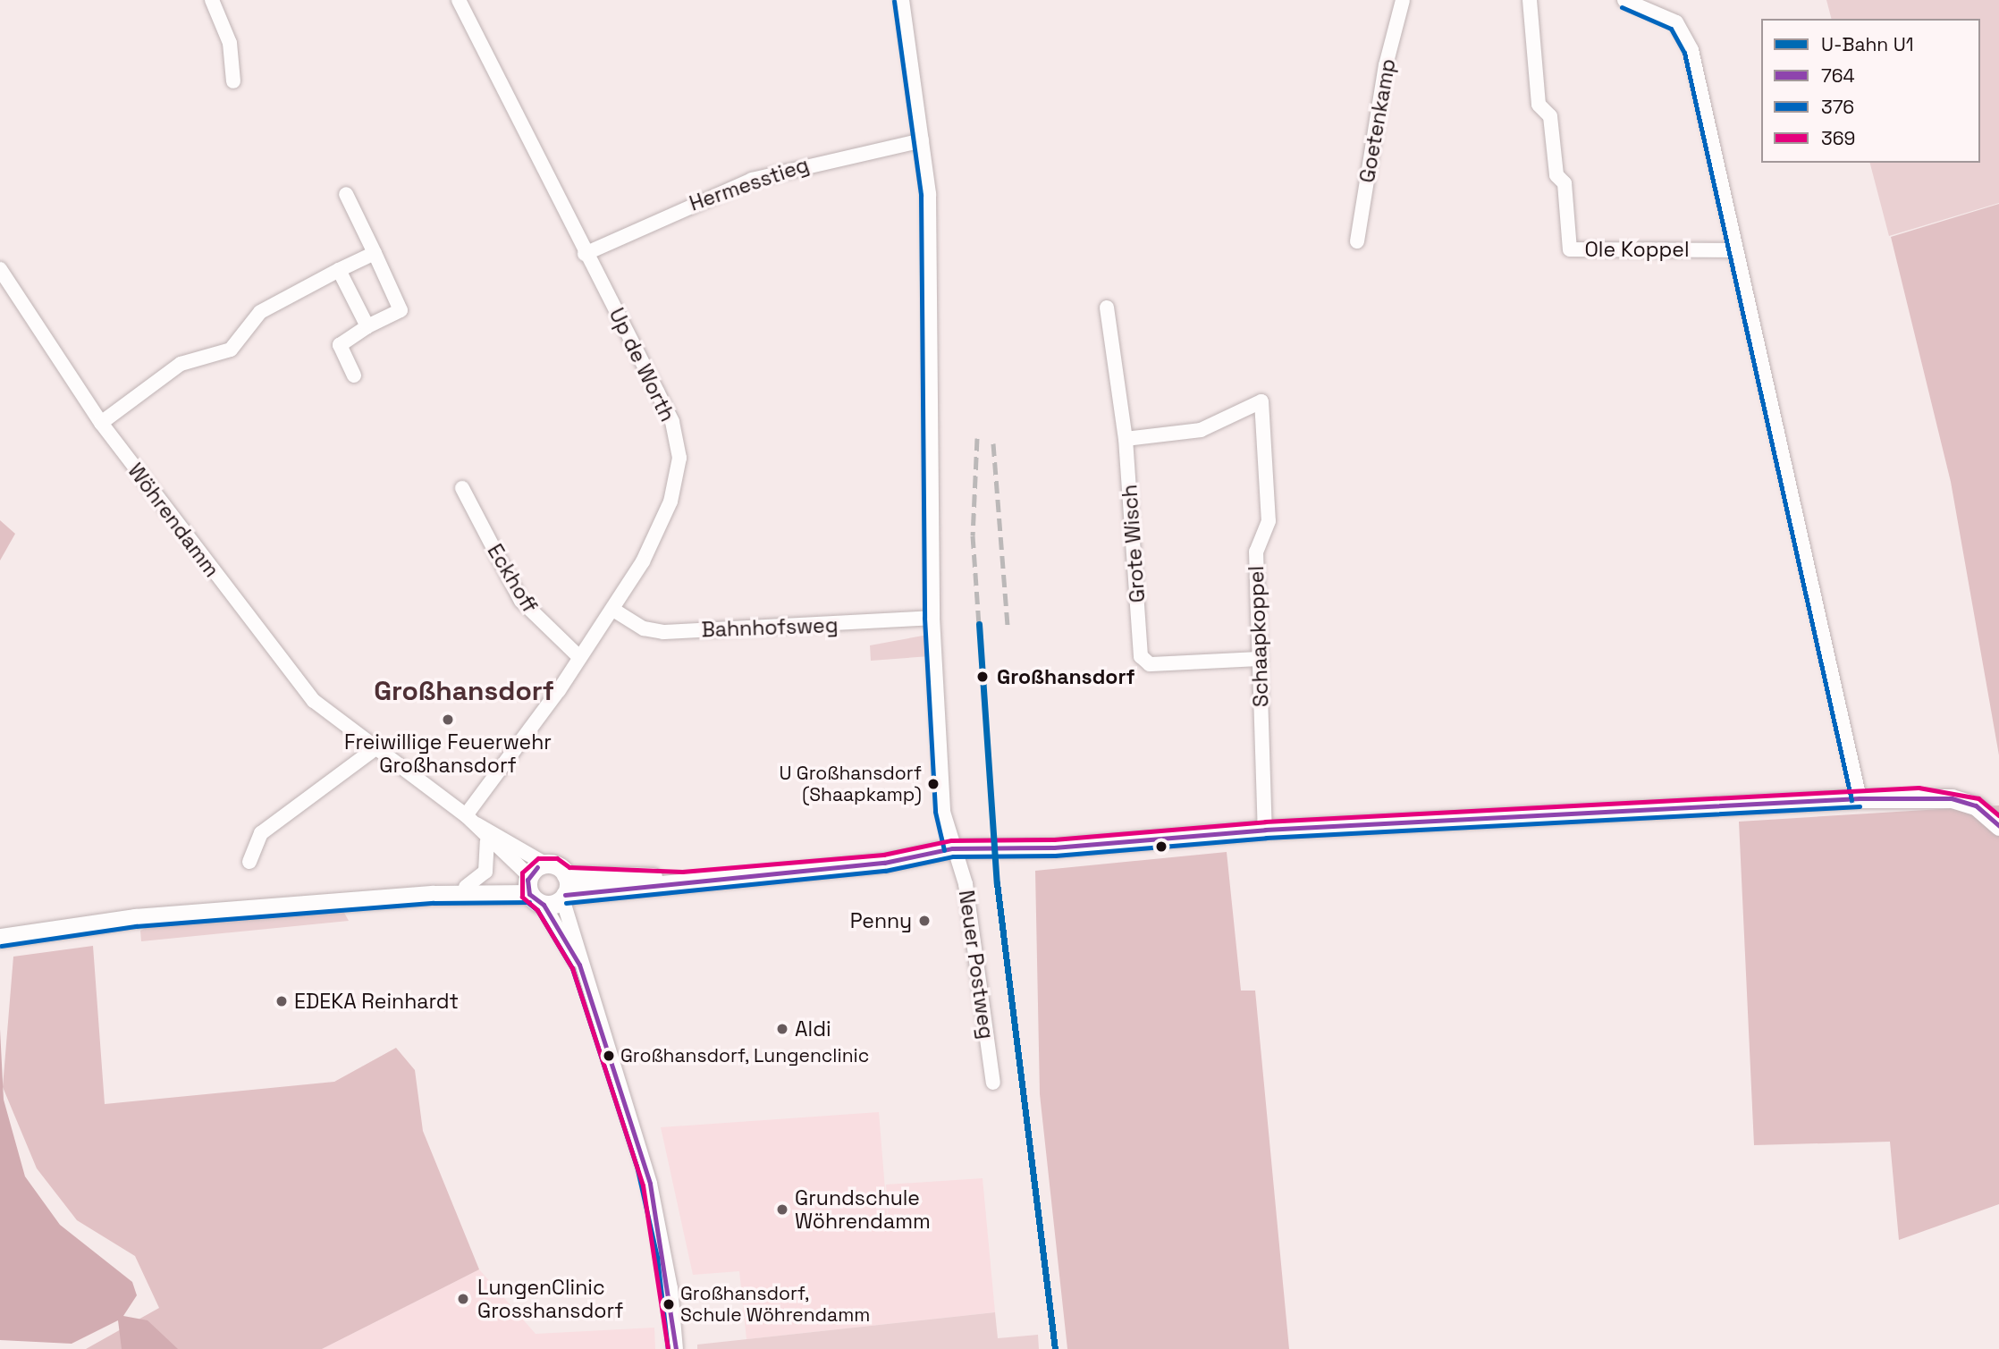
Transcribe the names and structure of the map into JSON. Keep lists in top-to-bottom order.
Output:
{
  "streets": {
    "main road": ["Wöhrendamm"],
    "street": [
      "Goetenkamp",
      "Hermesstieg",
      "Ole Koppel",
      "Up de Worth",
      "Grote Wisch",
      "Eckhoff",
      "Bahnhofsweg",
      "Schaapkoppel",
      "Neuer Postweg"
    ]
  },
  "crossings": [
    ["Hermesstieg", "Up de Worth"],
    ["Hermesstieg", "Neuer Postweg"],
    ["Up de Worth", "Wöhrendamm"],
    ["Up de Worth", "Eckhoff"],
    ["Up de Worth", "Bahnhofsweg"],
    ["Grote Wisch", "Schaapkoppel"],
    ["Bahnhofsweg", "Neuer Postweg"]
  ],
  "districts": ["Großhansdorf"],
  "places": [
    "Großhansdorf",
    "Freiwillige Feuerwehr Großhansdorf",
    "U Großhansdorf (Shaapkamp)",
    "Penny",
    "EDEKA Reinhardt",
    "Aldi",
    "Großhansdorf, Lungenclinic",
    "Grundschule Wöhrendamm",
    "LungenClinic Grosshansdorf",
    "Großhansdorf, Schule Wöhrendamm"
  ],
  "lines": [
    "transit line 376",
    "metro line U1",
    "transit line 369",
    "transit line 764"
  ],
  "legend": [
    "U-Bahn U1",
    "764",
    "376",
    "369"
  ]
}
